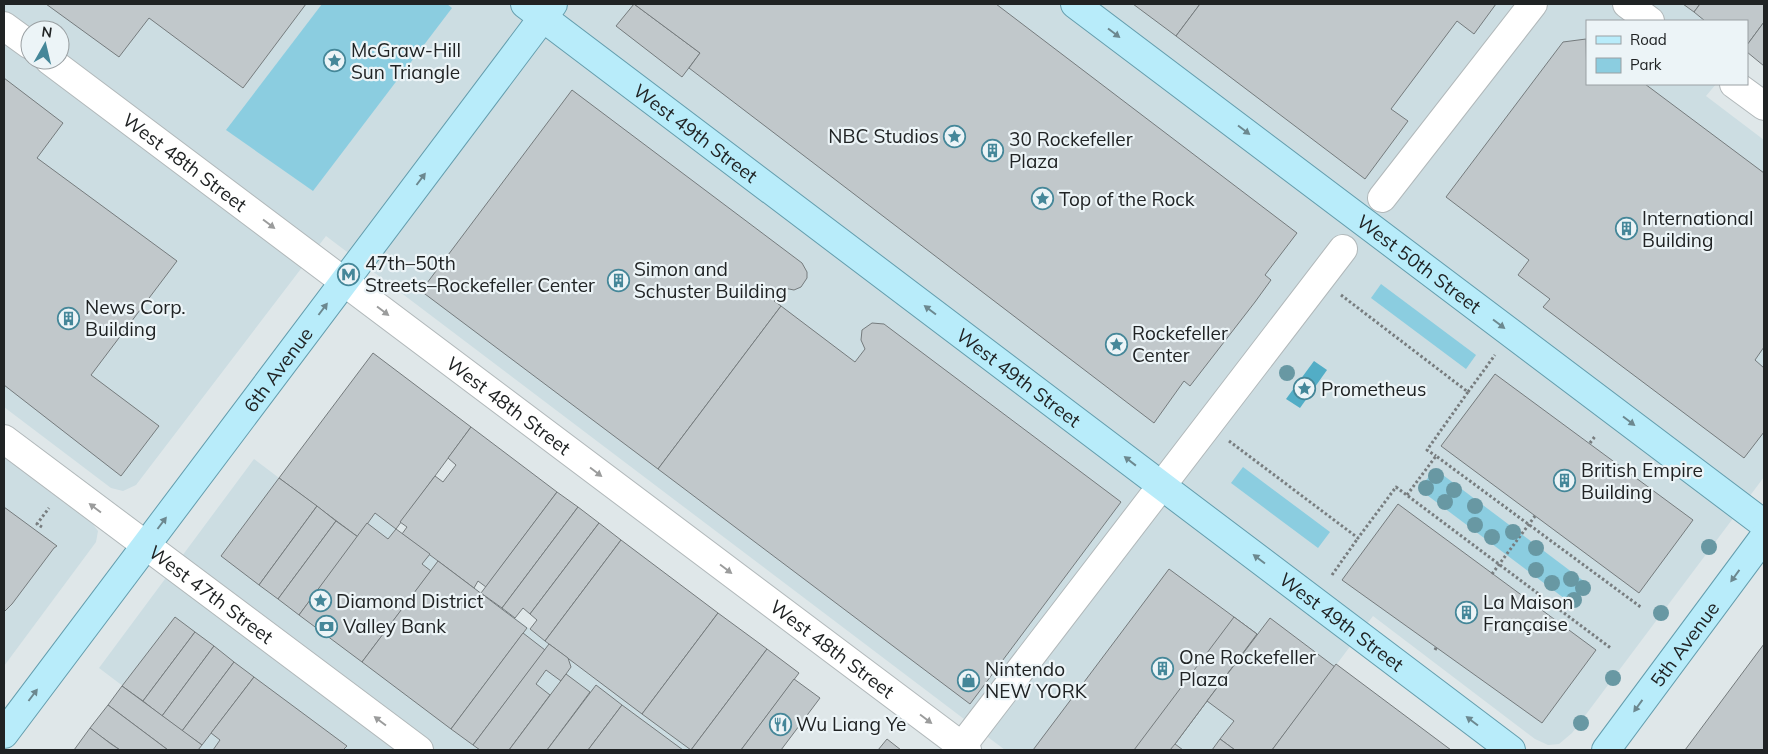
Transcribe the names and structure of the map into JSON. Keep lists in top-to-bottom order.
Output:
{
  "streets": {
    "main road": [
      "West 49th Street",
      "West 50th Street",
      "6th Avenue",
      "5th Avenue"
    ],
    "street": ["West 48th Street", "West 47th Street"]
  },
  "crossings": [
    ["West 49th Street", "6th Avenue"],
    ["West 48th Street", "6th Avenue"],
    ["6th Avenue", "West 47th Street"]
  ],
  "one_way": [
    "West 49th Street",
    "West 48th Street",
    "West 50th Street",
    "6th Avenue",
    "West 47th Street",
    "5th Avenue"
  ],
  "places": {
    "place": [
      "McGraw-Hill Sun Triangle",
      "NBC Studios",
      "Top of the Rock",
      "Rockefeller Center",
      "Prometheus",
      "Diamond District"
    ],
    "building": [
      "30 Rockefeller Plaza",
      "International Building",
      "Simon and Schuster Building",
      "News Corp. Building",
      "British Empire Building",
      "La Maison Française",
      "One Rockefeller Plaza"
    ],
    "metro station": ["47th–50th Streets–Rockefeller Center"],
    "bank": ["Valley Bank"],
    "shop": ["Nintendo NEW YORK"],
    "restaurant": ["Wu Liang Ye"]
  },
  "legend": ["Road", "Park"],
  "north": "top"
}
